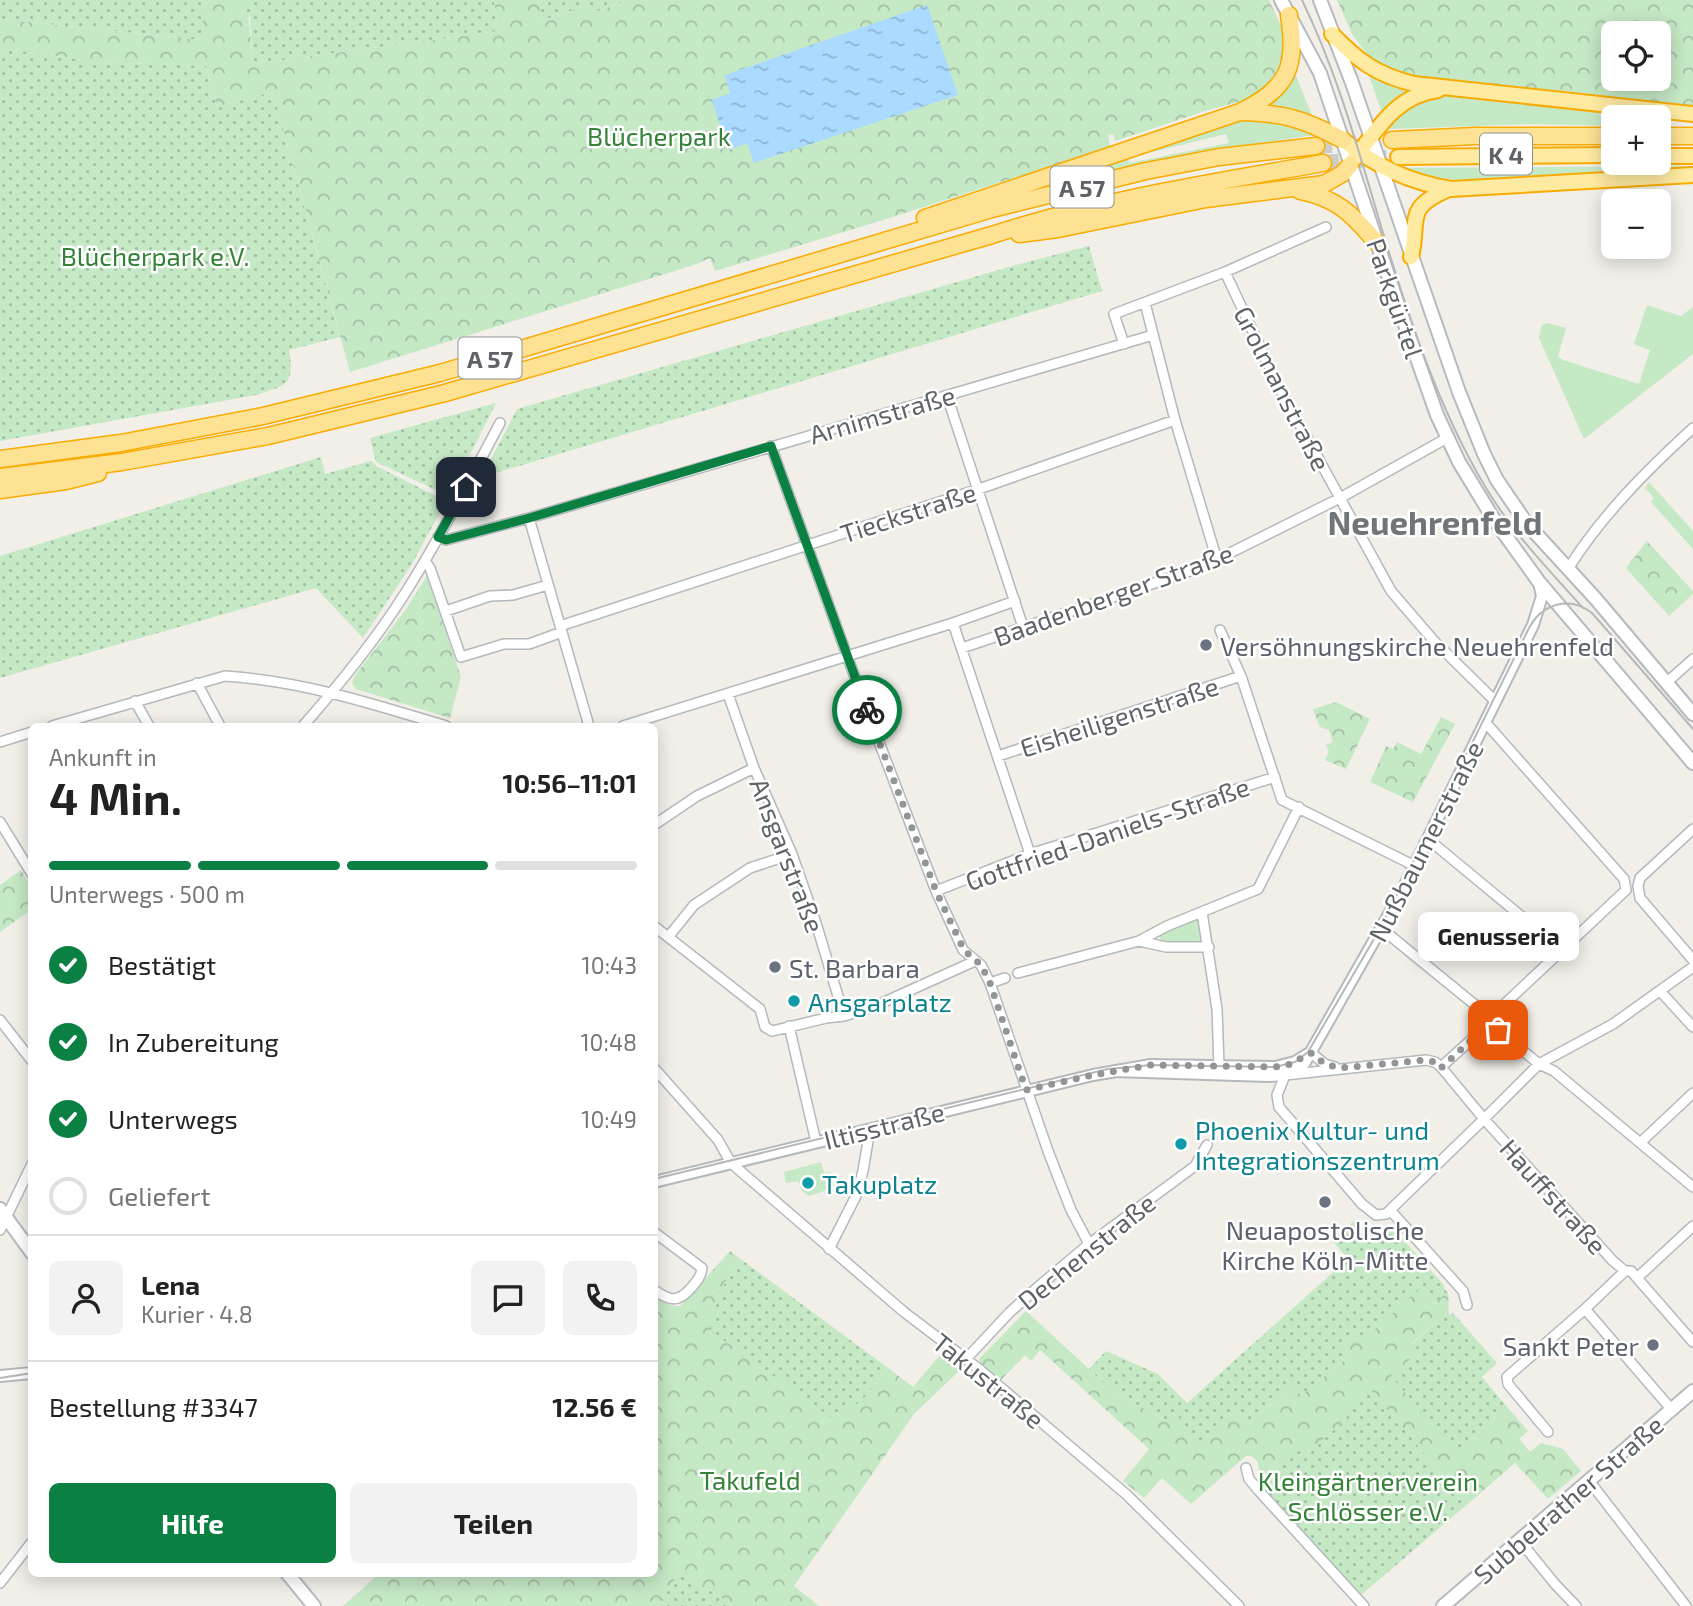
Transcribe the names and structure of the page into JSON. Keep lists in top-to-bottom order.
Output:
{
  "streets": {
    "highway": ["K 4", "A 57"],
    "main road": ["Parkgürtel", "Subbelrather Straße"],
    "street": [
      "Grolmanstraße",
      "Arnimstraße",
      "Tieckstraße",
      "Baadenberger Straße",
      "Eisheiligenstraße",
      "Gottfried-Daniels-Straße",
      "Nußbaumerstraße",
      "Ansgarstraße",
      "Iltisstraße",
      "Hauffstraße",
      "Dechenstraße",
      "Takustraße"
    ]
  },
  "crossings": [
    ["Parkgürtel", "Baadenberger Straße"],
    ["Parkgürtel", "Nußbaumerstraße"],
    ["Grolmanstraße", "Baadenberger Straße"],
    ["Grolmanstraße", "Nußbaumerstraße"],
    ["Baadenberger Straße", "Ansgarstraße"],
    ["Eisheiligenstraße", "Gottfried-Daniels-Straße"],
    ["Gottfried-Daniels-Straße", "Nußbaumerstraße"],
    ["Nußbaumerstraße", "Iltisstraße"],
    ["Iltisstraße", "Hauffstraße"],
    ["Iltisstraße", "Takustraße"],
    ["Dechenstraße", "Takustraße"]
  ],
  "districts": ["Neuehrenfeld"],
  "parks": [
    "Blücherpark",
    "Blücherpark e.V.",
    "Takufeld",
    "Kleingärtnerverein Schlösser e.V."
  ],
  "places": [
    "Versöhnungskirche Neuehrenfeld",
    "St. Barbara",
    "Ansgarplatz",
    "Genusseria",
    "Phoenix Kultur- und Integrationszentrum",
    "Takuplatz",
    "Neuapostolische Kirche Köln-Mitte",
    "Sankt Peter"
  ],
  "page": {
    "map_buttons": ["+", "−"],
    "heading": ["4 Min.", "Ankunft in", "10:56–11:01"],
    "panel": [
      "Lena",
      "Kurier · 4.8",
      "Bestellung #3347",
      "12.56 €"
    ],
    "bar": "Unterwegs · 500 m",
    "bubble": "Genusseria",
    "list": [
      ["Bestätigt", "10:43"],
      ["In Zubereitung", "10:48"],
      ["Unterwegs", "10:49"],
      "Geliefert"
    ],
    "buttons": ["Hilfe", "Teilen"]
  }
}
